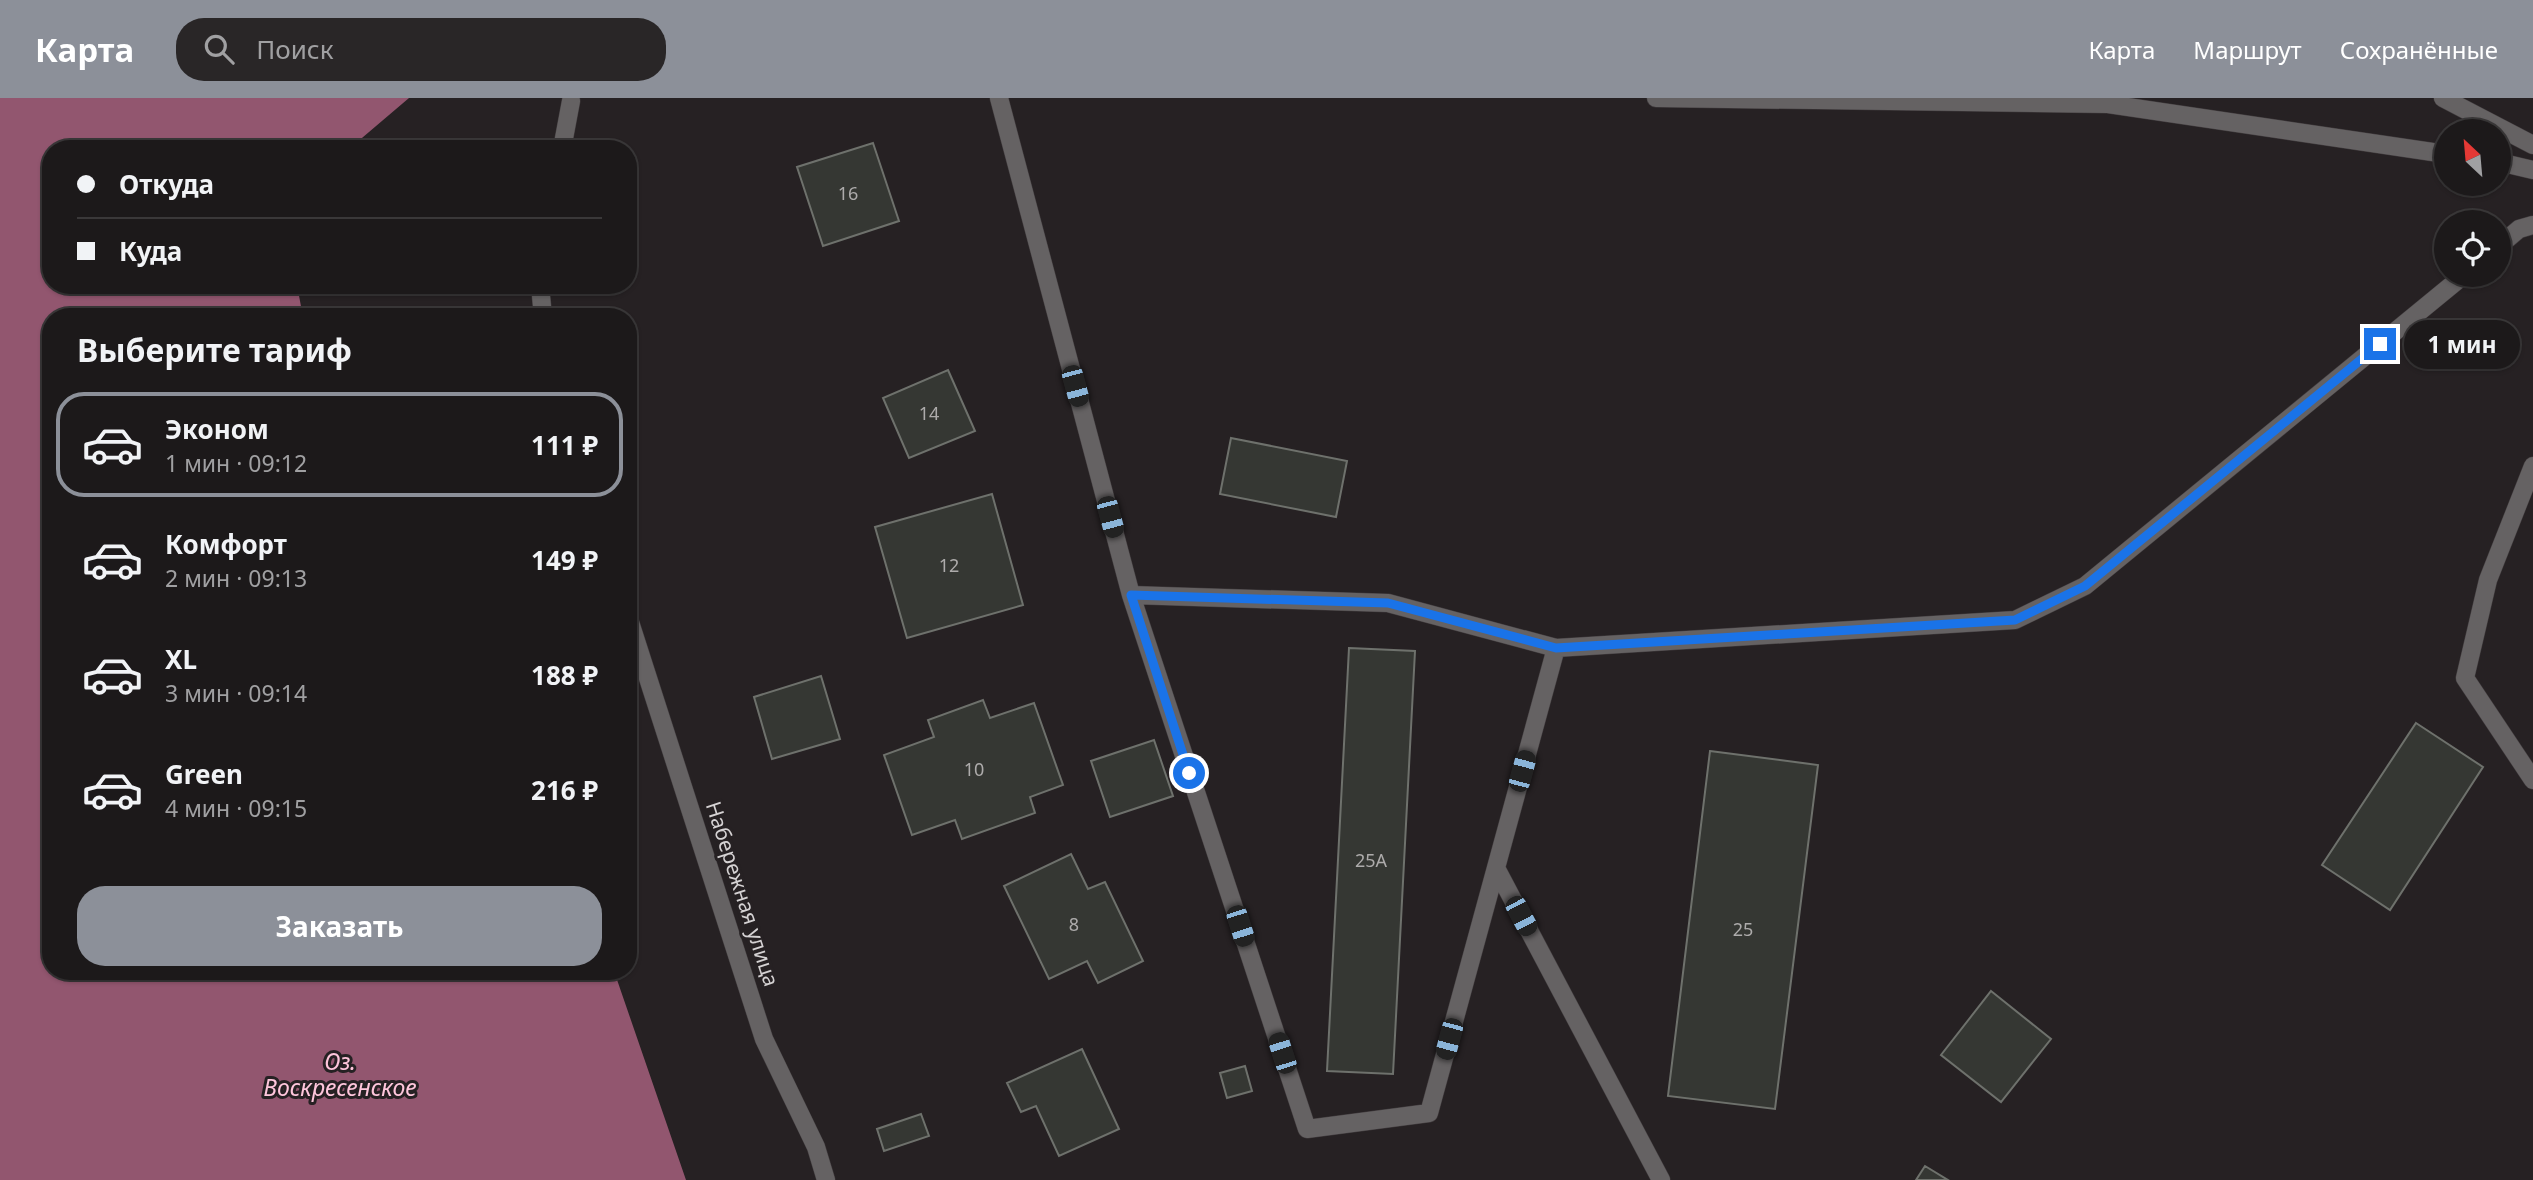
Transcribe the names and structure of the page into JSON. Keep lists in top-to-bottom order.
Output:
{
  "streets": {
    "street": ["Набережная улица"]
  },
  "water": ["Оз. Воскресенское"],
  "house_numbers": [
    "16",
    "14",
    "12",
    "10",
    "25А",
    "8",
    "25"
  ],
  "north": "top left",
  "page": {
    "header": "Карта",
    "search": "Поиск",
    "nav": ["Карта", "Маршрут", "Сохранённые"],
    "banner": ["Откуда", "Куда"],
    "heading": "Выберите тариф",
    "bubble": "1 мин",
    "list": [
      {
        "name": "Эконом",
        "note": "1 мин · 09:12",
        "value": "111 ₽"
      },
      {
        "name": "Комфорт",
        "note": "2 мин · 09:13",
        "value": "149 ₽"
      },
      {
        "name": "XL",
        "note": "3 мин · 09:14",
        "value": "188 ₽"
      },
      {
        "name": "Green",
        "note": "4 мин · 09:15",
        "value": "216 ₽"
      }
    ],
    "buttons": "Заказать"
  }
}
